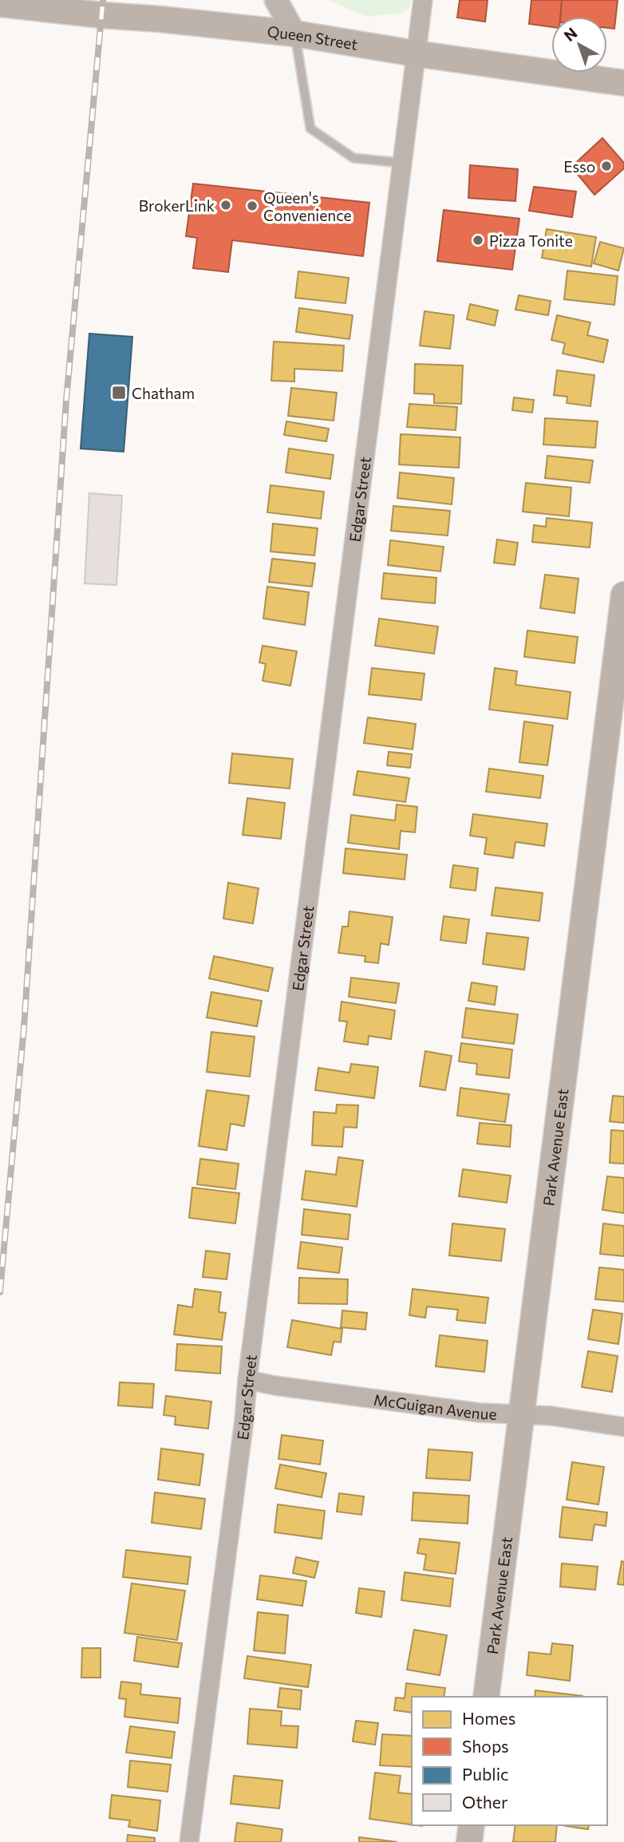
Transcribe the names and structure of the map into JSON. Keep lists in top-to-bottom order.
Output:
{
  "streets": {
    "main road": ["Queen Street", "Park Avenue East"],
    "street": ["Edgar Street", "McGuigan Avenue"]
  },
  "crossings": [
    ["Queen Street", "Edgar Street"],
    ["Edgar Street", "McGuigan Avenue"],
    ["Park Avenue East", "McGuigan Avenue"]
  ],
  "places": {
    "other": [
      "Esso",
      "BrokerLink",
      "Queen's Convenience",
      "Pizza Tonite"
    ],
    "transit": ["Chatham"]
  },
  "legend": [
    "Homes",
    "Shops",
    "Public",
    "Other"
  ],
  "north": "top left"
}
